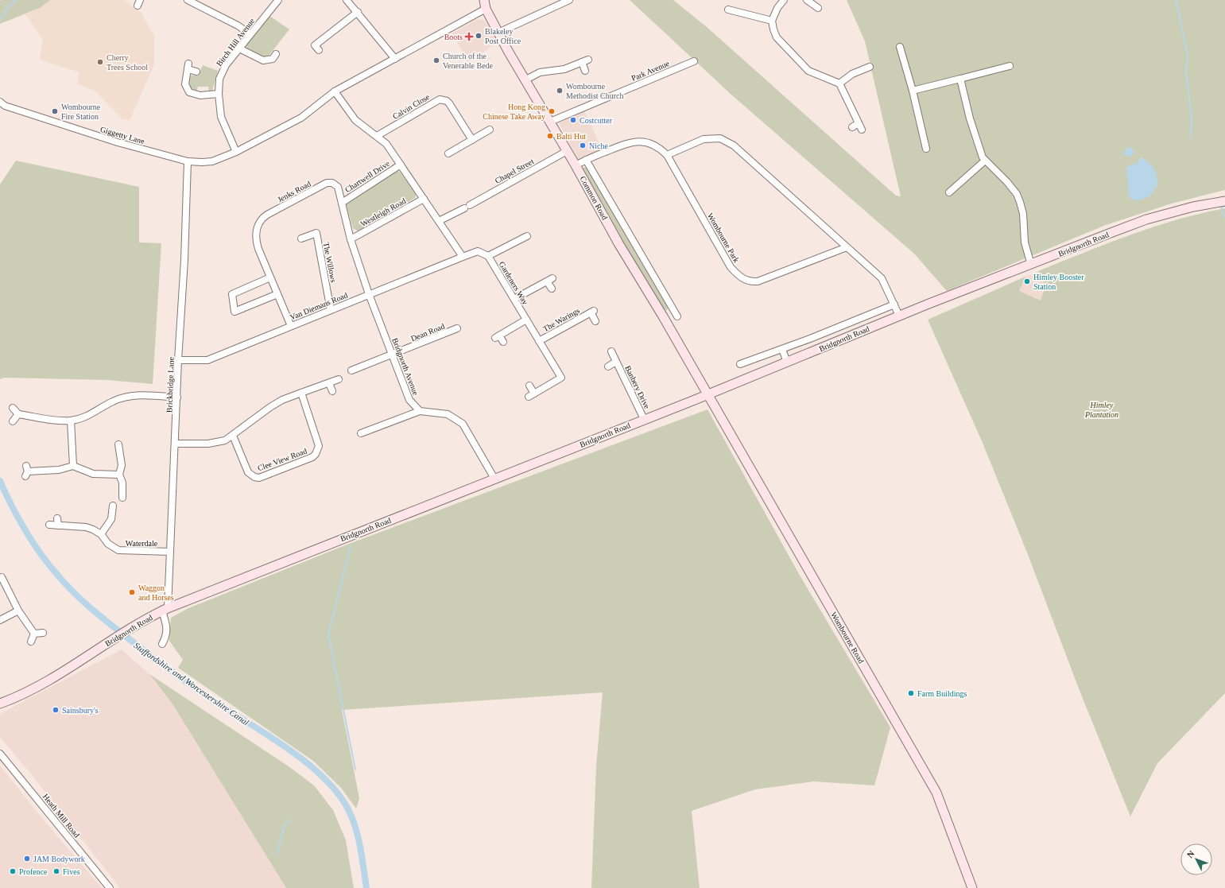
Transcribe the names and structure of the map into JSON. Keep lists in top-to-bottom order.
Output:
{
  "streets": {
    "main road": ["Common Road", "Bridgnorth Road", "Wombourne Road"],
    "street": [
      "Birch Hill Avenue",
      "Park Avenue",
      "Calvin Close",
      "Giggetty Lane",
      "Chapel Street",
      "Chartwell Drive",
      "Jenks Road",
      "Westleigh Road",
      "Wombourne Park",
      "The Willows",
      "Gardeners Way",
      "Van Diemans Road",
      "The Warings",
      "Dean Road",
      "Bridgnorth Avenue",
      "Brickbridge Lane",
      "Banbery Drive",
      "Clee View Road",
      "Waterdale",
      "Heath Mill Road"
    ]
  },
  "crossings": [
    ["Birch Hill Avenue", "Giggetty Lane"],
    ["Park Avenue", "Common Road"],
    ["Giggetty Lane", "Common Road"],
    ["Giggetty Lane", "Brickbridge Lane"],
    ["Chapel Street", "Common Road"],
    ["Chartwell Drive", "Jenks Road"],
    ["Jenks Road", "Westleigh Road"],
    ["Jenks Road", "Van Diemans Road"],
    ["Jenks Road", "Bridgnorth Avenue"],
    ["Common Road", "Wombourne Park"],
    ["Common Road", "Bridgnorth Road"],
    ["Common Road", "Wombourne Road"],
    ["Bridgnorth Road", "Brickbridge Lane"],
    ["Bridgnorth Road", "Banbery Drive"],
    ["Bridgnorth Road", "Wombourne Road"],
    ["The Willows", "Van Diemans Road"],
    ["Gardeners Way", "The Warings"],
    ["Van Diemans Road", "Bridgnorth Avenue"],
    ["Van Diemans Road", "Brickbridge Lane"],
    ["Dean Road", "Bridgnorth Avenue"],
    ["Brickbridge Lane", "Waterdale"]
  ],
  "water": ["Staffordshire and Worcestershire Canal"],
  "parks": ["Himley Plantation"],
  "places": {
    "other": [
      "Blakeley Post Office",
      "Church of the Venerable Bede",
      "Cherry Trees School",
      "Wombourne Methodist Church",
      "Wombourne Fire Station",
      "Hong Kong Chinese Take Away",
      "Costcutter",
      "Balti Hut",
      "Niche",
      "Himley Booster Station",
      "Waggon and Horses",
      "Farm Buildings",
      "Sainsbury's",
      "JAM Bodywork",
      "Profence",
      "Fives"
    ],
    "health": ["Boots"]
  },
  "north": "top left"
}
